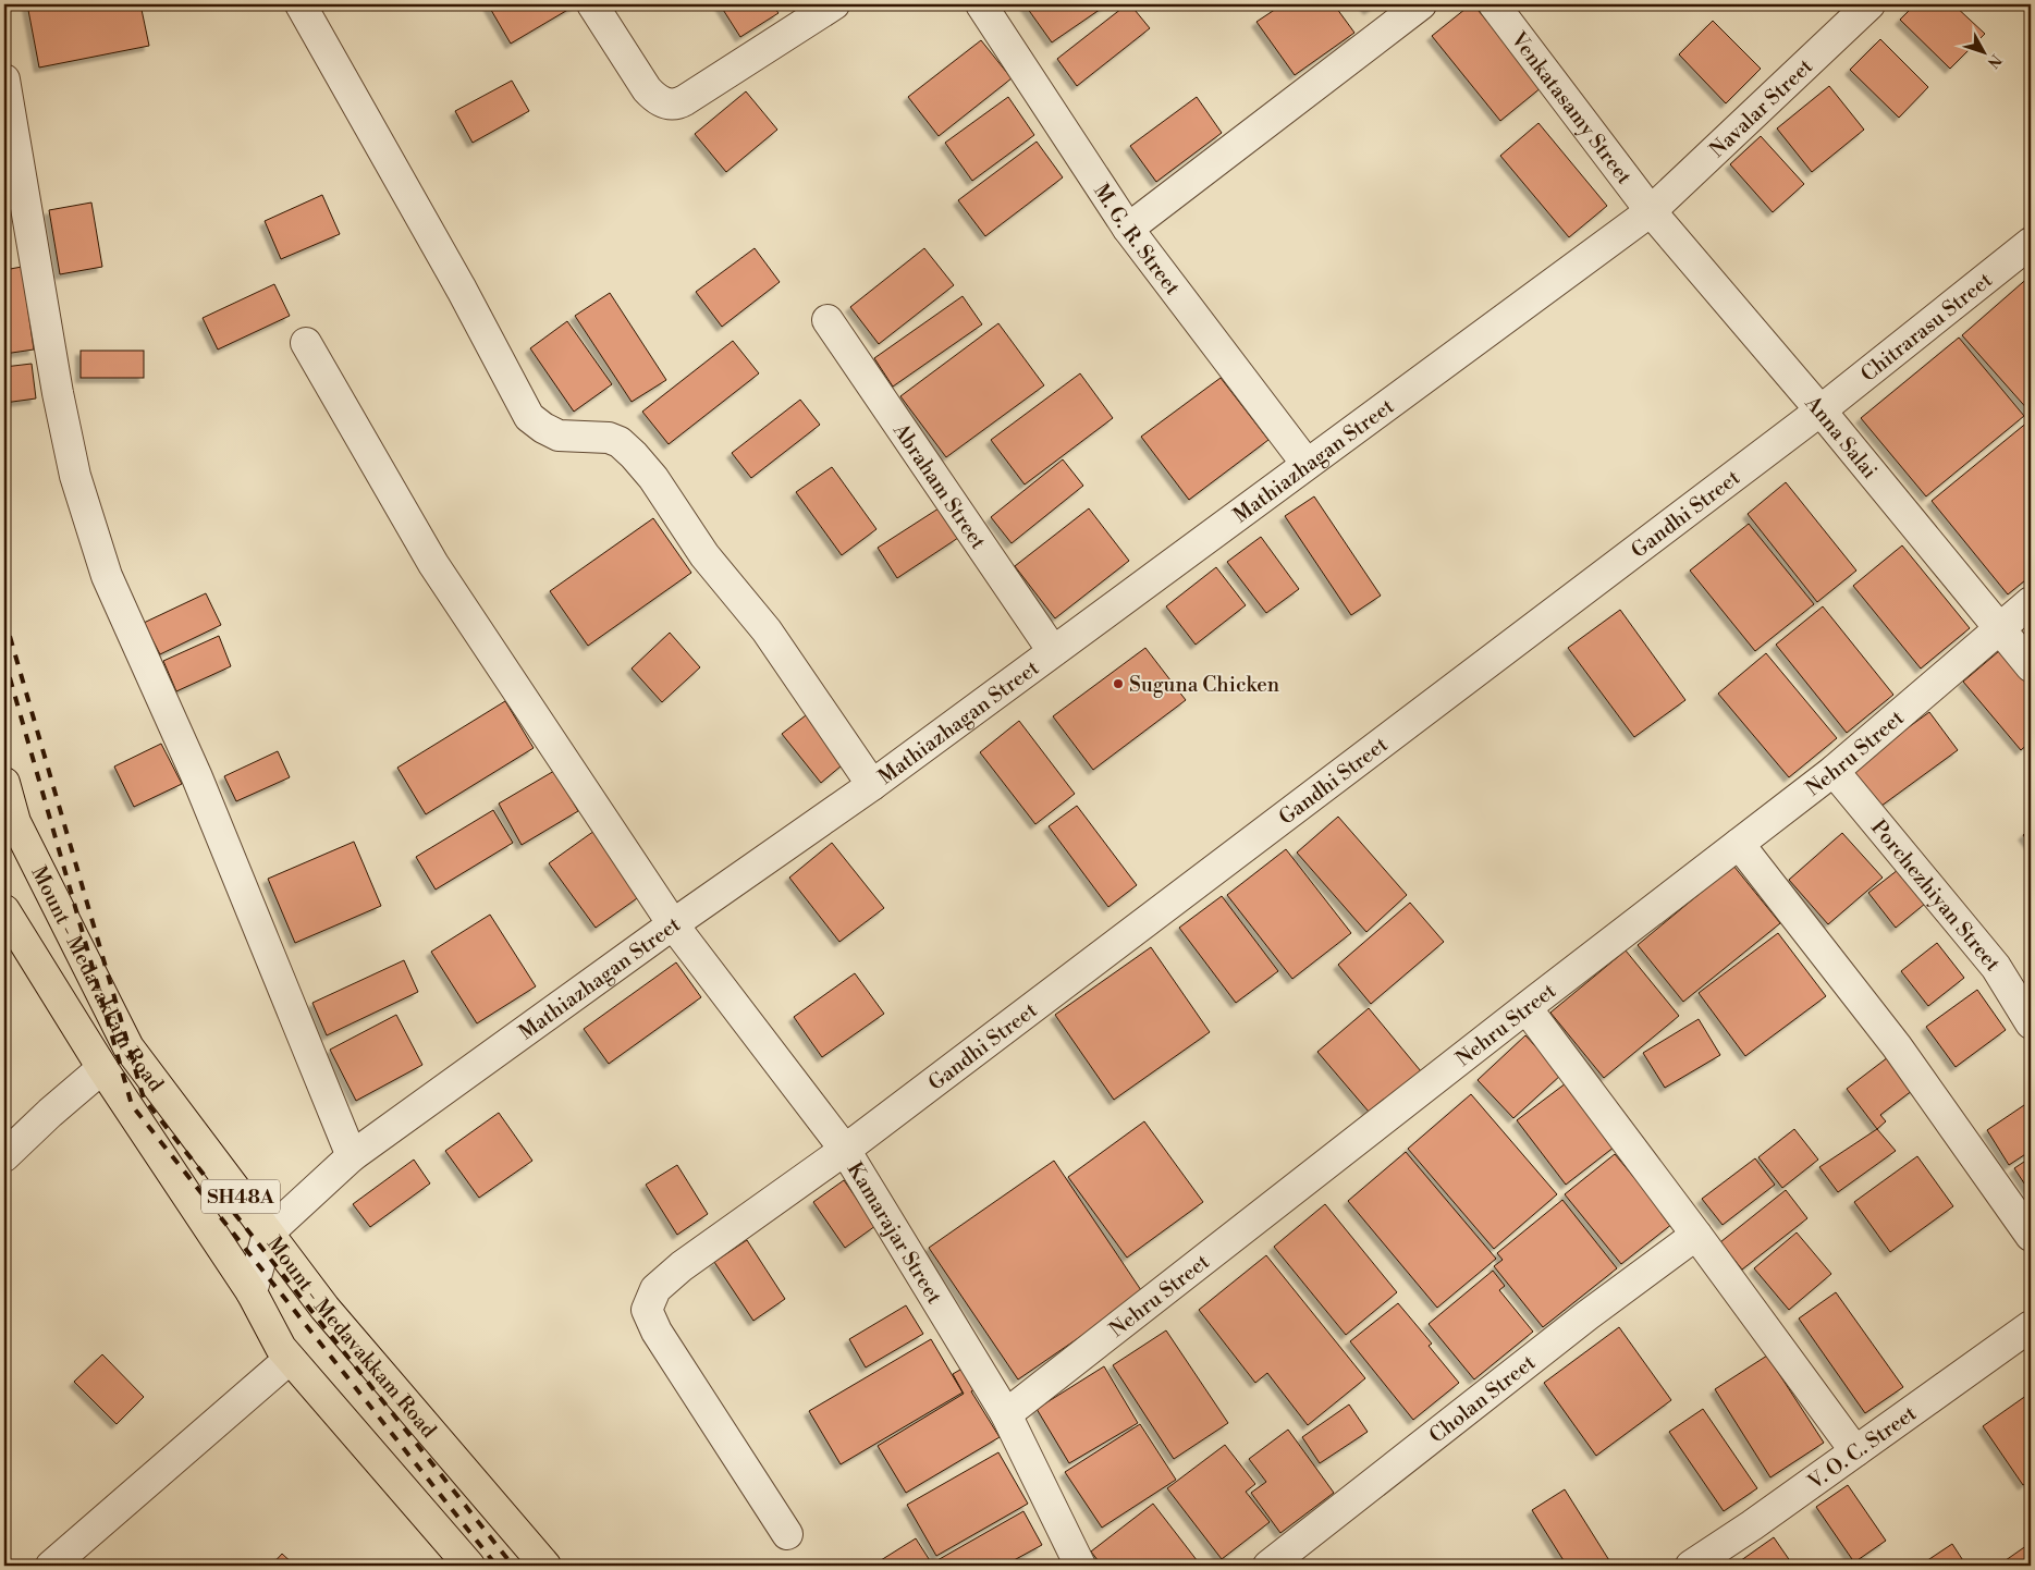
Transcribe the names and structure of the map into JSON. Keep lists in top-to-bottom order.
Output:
{
  "streets": {
    "main road": ["Mount - Medavakkam Road", "SH48A"],
    "street": [
      "Venkatasamy Street",
      "Navalar Street",
      "M. G. R. Street",
      "Chitrarasu Street",
      "Anna Salai",
      "Mathiazhagan Street",
      "Abraham Street",
      "Gandhi Street",
      "Nehru Street",
      "Porchezhiyan Street",
      "Kamarajar Street",
      "Cholan Street",
      "V. O. C. Street"
    ]
  },
  "crossings": [
    ["Venkatasamy Street", "Navalar Street"],
    ["Venkatasamy Street", "Anna Salai"],
    ["Venkatasamy Street", "Mathiazhagan Street"],
    ["Navalar Street", "Anna Salai"],
    ["Navalar Street", "Mathiazhagan Street"],
    ["M. G. R. Street", "Mathiazhagan Street"],
    ["Chitrarasu Street", "Anna Salai"],
    ["Chitrarasu Street", "Gandhi Street"],
    ["Anna Salai", "Mathiazhagan Street"],
    ["Anna Salai", "Gandhi Street"],
    ["Anna Salai", "Nehru Street"],
    ["Mathiazhagan Street", "Abraham Street"],
    ["Mathiazhagan Street", "Mount - Medavakkam Road"],
    ["Mathiazhagan Street", "Kamarajar Street"],
    ["Gandhi Street", "Kamarajar Street"],
    ["Nehru Street", "Porchezhiyan Street"],
    ["Nehru Street", "Kamarajar Street"]
  ],
  "places": ["Suguna Chicken"],
  "north": "bottom right"
}
